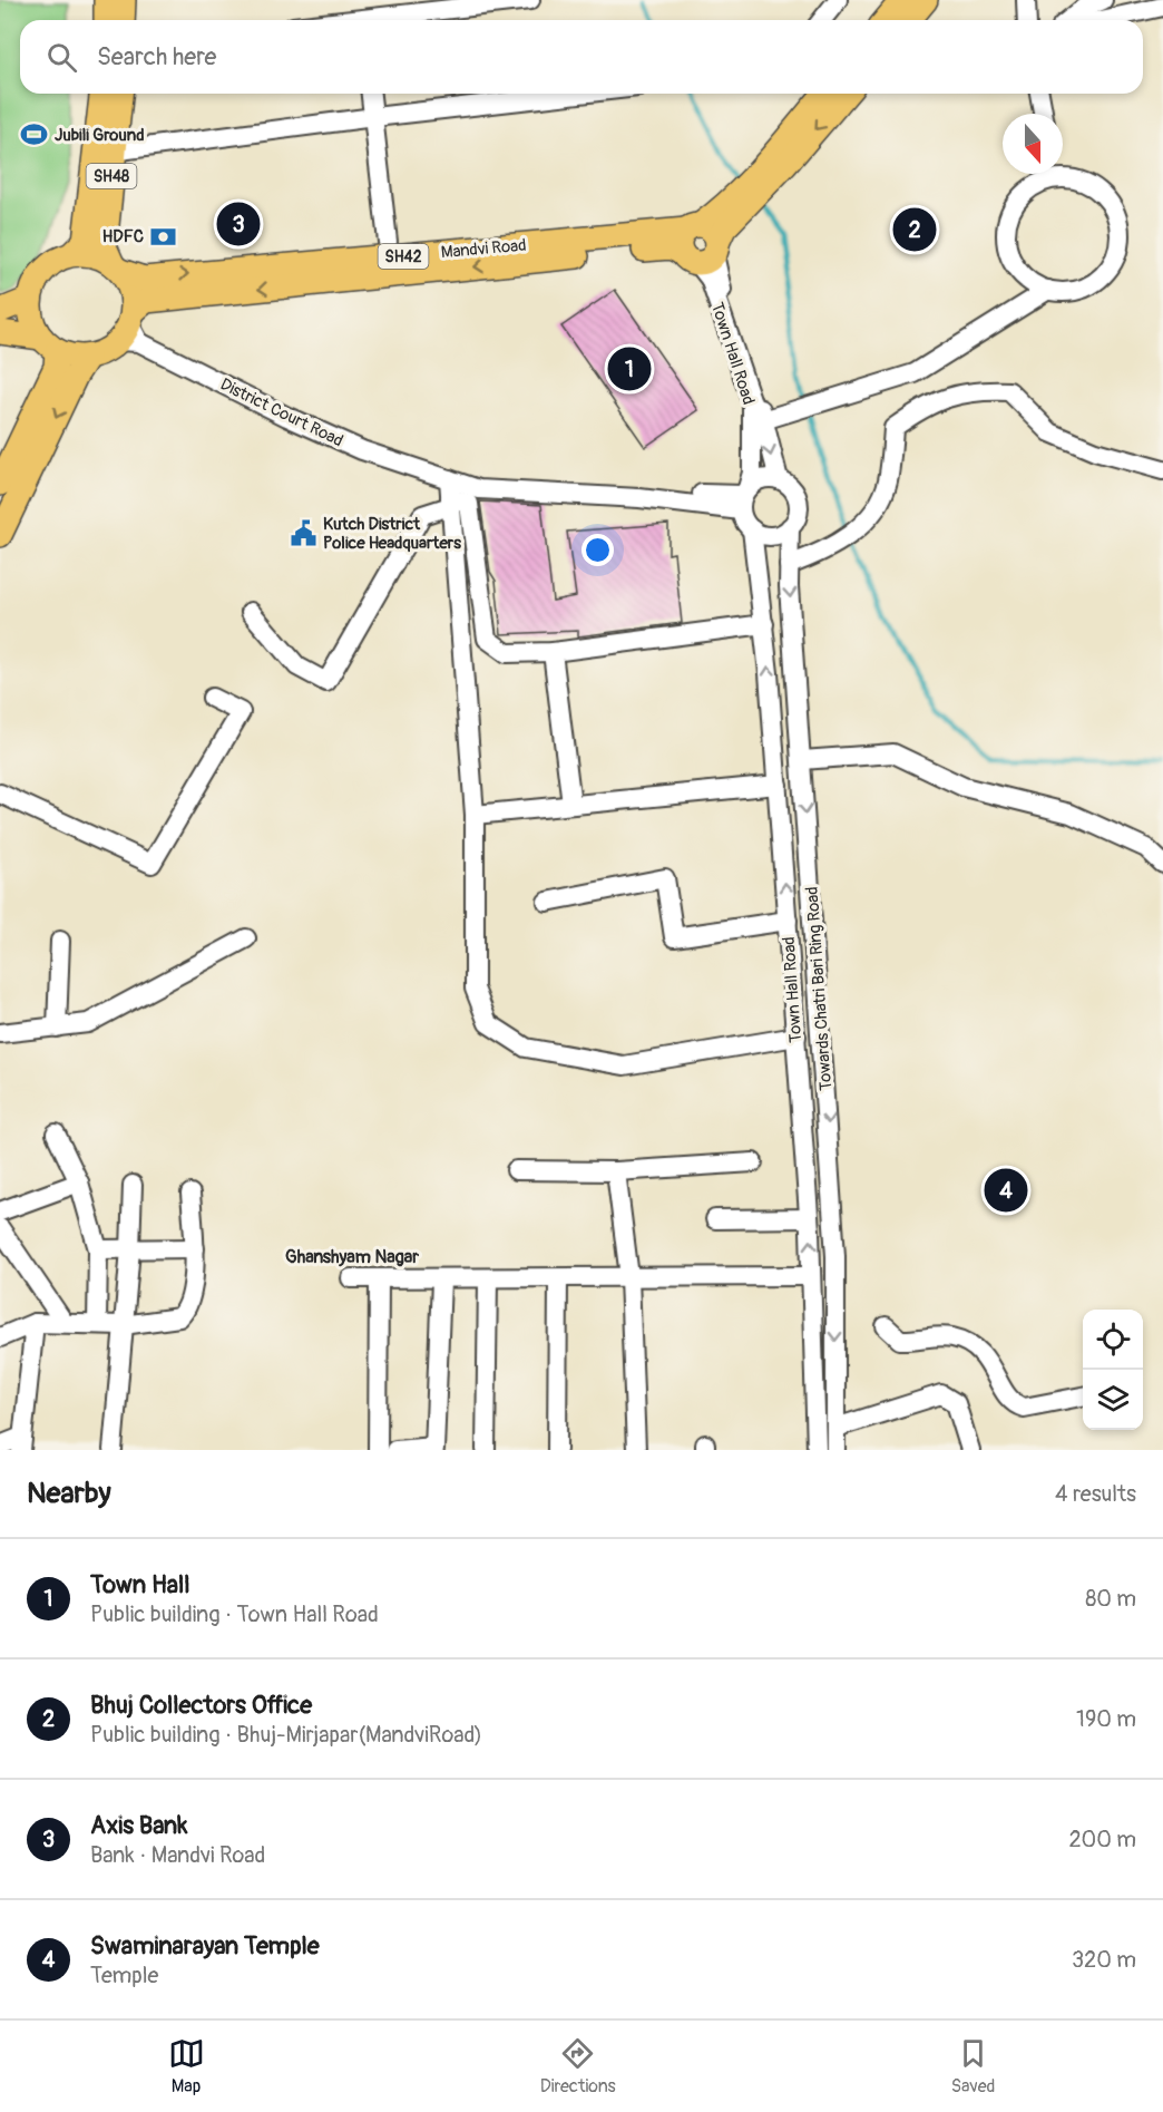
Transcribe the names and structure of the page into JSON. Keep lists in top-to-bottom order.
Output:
{
  "streets": {
    "main road": ["SH48", "Mandvi Road", "SH42"],
    "street": ["Town Hall Road", "District Court Road", "Towards Chatri Bari Ring Road"]
  },
  "crossings": [
    ["SH48", "Mandvi Road"],
    ["SH48", "District Court Road"],
    ["Mandvi Road", "Town Hall Road"],
    ["Mandvi Road", "District Court Road"],
    ["Town Hall Road", "District Court Road"],
    ["Town Hall Road", "Towards Chatri Bari Ring Road"],
    ["District Court Road", "Towards Chatri Bari Ring Road"]
  ],
  "one_way": ["Towards Chatri Bari Ring Road"],
  "districts": ["Ghanshyam Nagar"],
  "places": {
    "sports": ["Jubili Ground"],
    "bank": ["HDFC"],
    "public building": ["Kutch District Police Headquarters"]
  },
  "north": "bottom",
  "page": {
    "search": "Search here",
    "pins": [
      "3",
      "2",
      "1",
      "4"
    ],
    "heading": ["Nearby", "4 results"],
    "list": [
      {
        "mark": "1",
        "name": "Town Hall",
        "note": "Public building · Town Hall Road",
        "value": "80 m"
      },
      {
        "mark": "2",
        "name": "Bhuj Collectors Office",
        "note": "Public building · Bhuj-Mirjapar(MandviRoad)",
        "value": "190 m"
      },
      {
        "mark": "3",
        "name": "Axis Bank",
        "note": "Bank · Mandvi Road",
        "value": "200 m"
      },
      {
        "mark": "4",
        "name": "Swaminarayan Temple",
        "note": "Temple",
        "value": "320 m"
      }
    ],
    "nav": ["Map", "Directions", "Saved"]
  }
}
